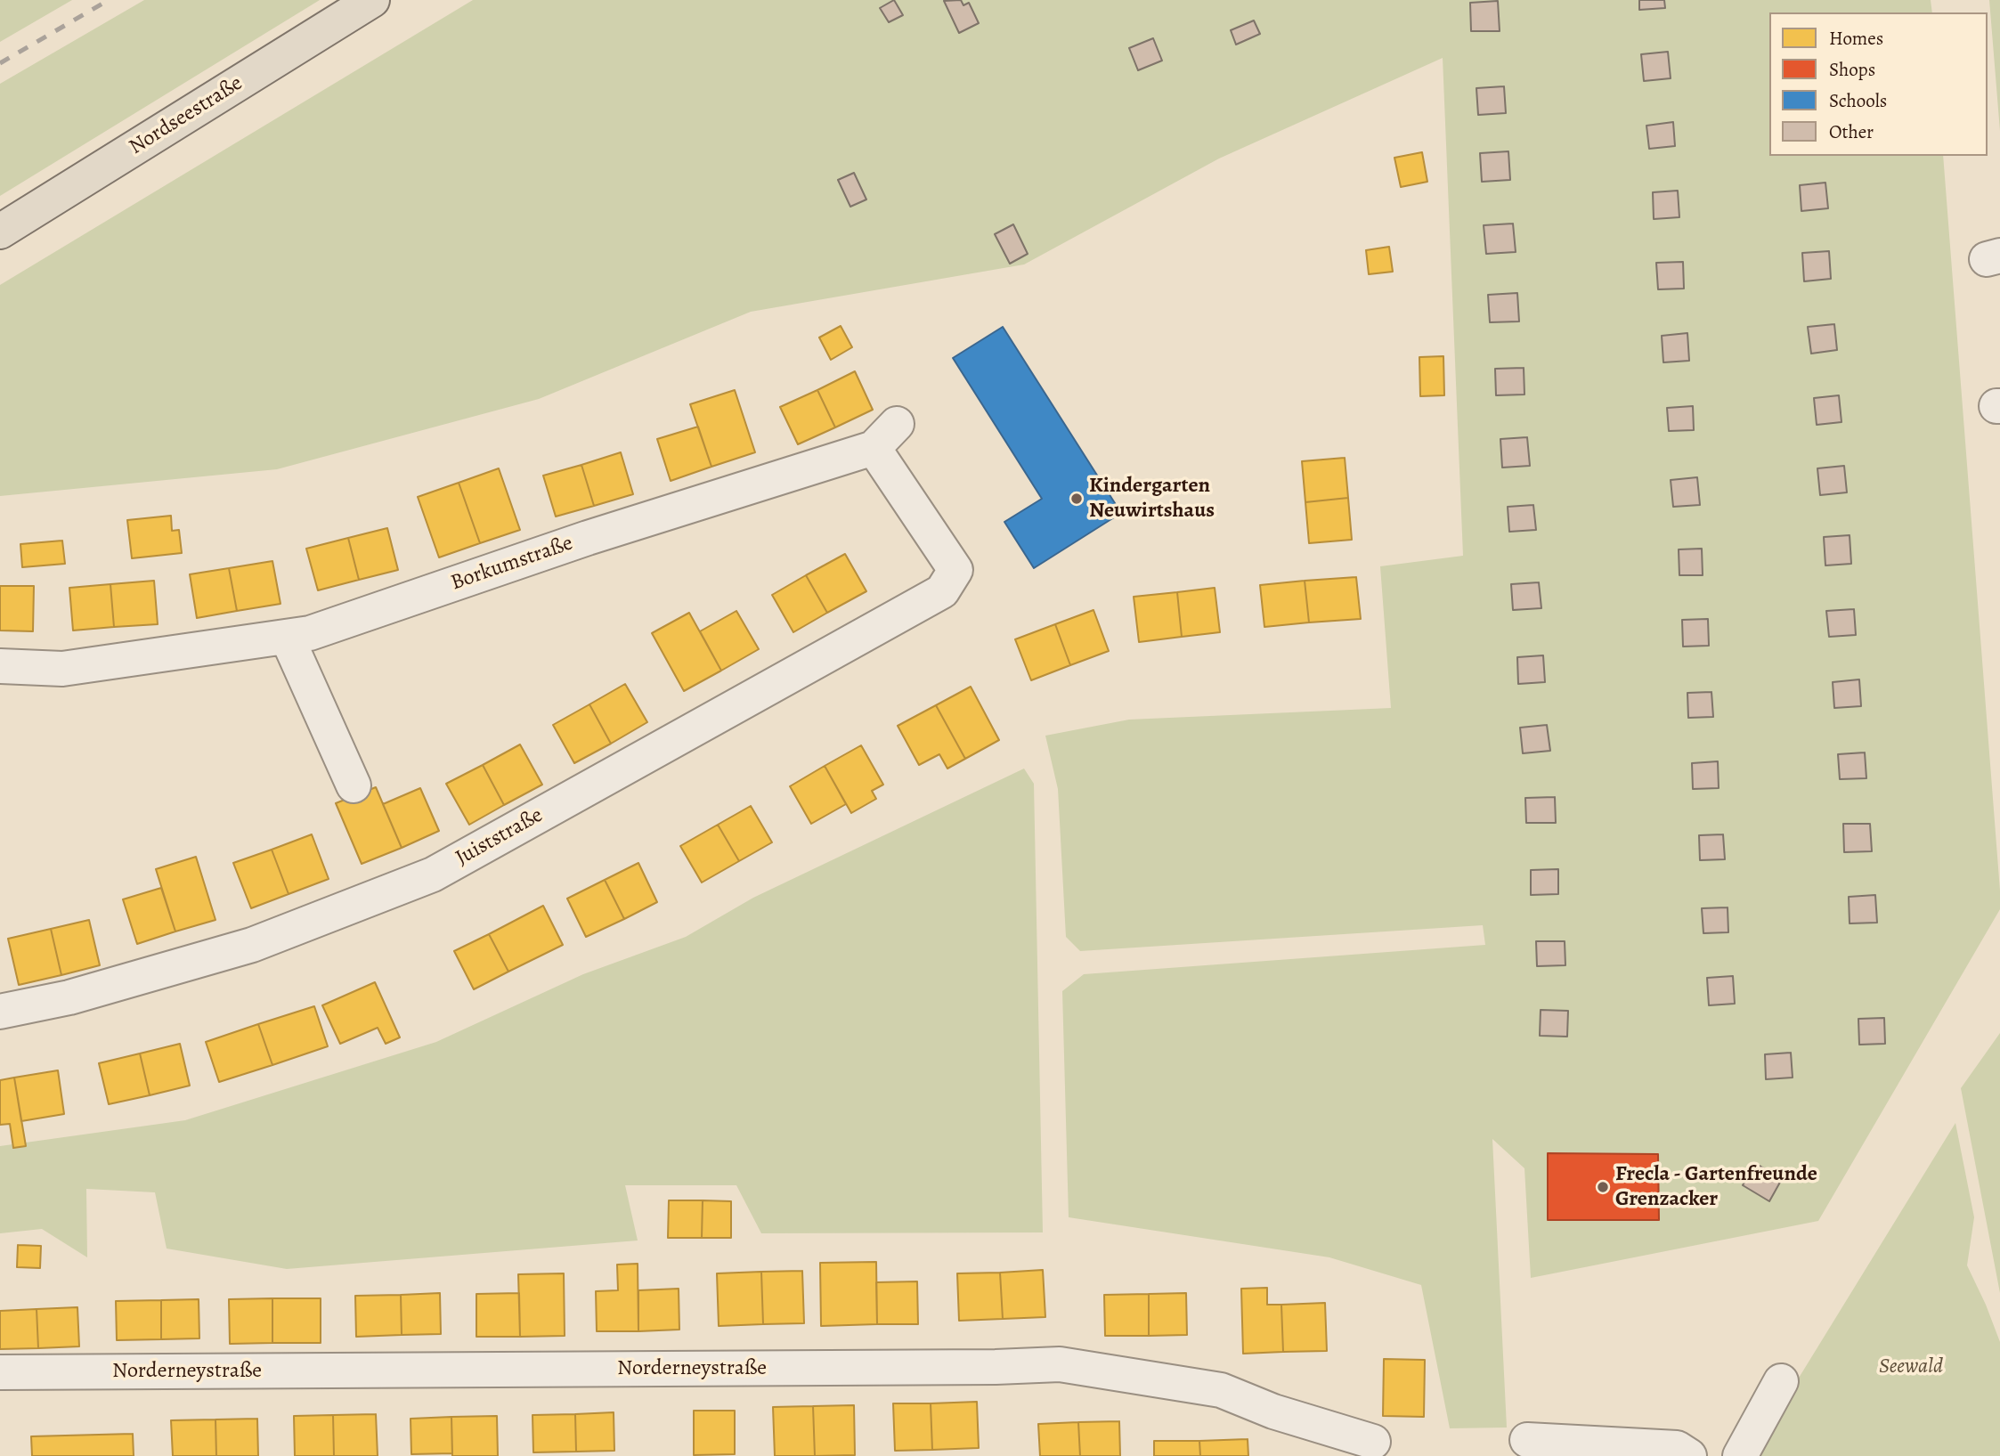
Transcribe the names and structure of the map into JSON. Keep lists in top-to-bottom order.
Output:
{
  "streets": {
    "main road": ["Nordseestraße"],
    "street": ["Borkumstraße", "Juiststraße", "Norderneystraße"]
  },
  "crossings": [
    ["Borkumstraße", "Juiststraße"]
  ],
  "parks": ["Seewald"],
  "places": ["Kindergarten Neuwirtshaus", "Frecla - Gartenfreunde Grenzacker"],
  "legend": [
    "Homes",
    "Shops",
    "Schools",
    "Other"
  ]
}
